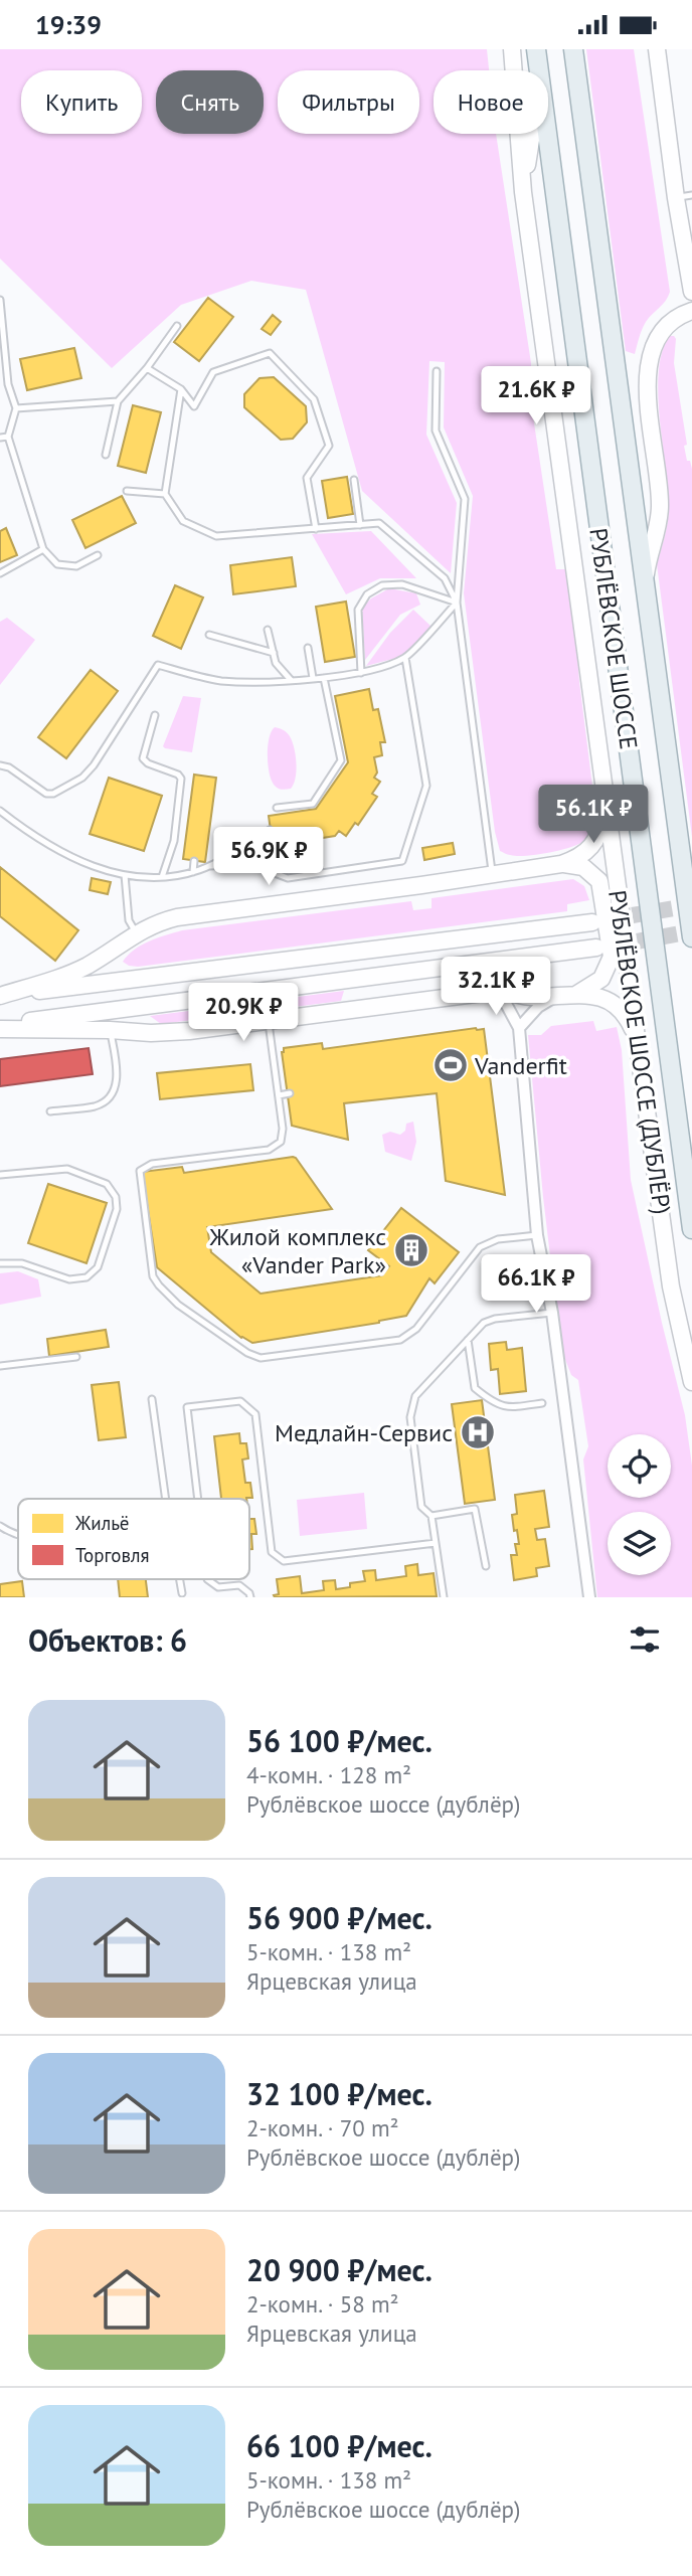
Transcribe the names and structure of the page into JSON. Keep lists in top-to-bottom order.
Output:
{
  "streets": {
    "main road": ["РУБЛЁВСКОЕ ШОССЕ", "РУБЛЁВСКОЕ ШОССЕ (ДУБЛЁР)"]
  },
  "places": {
    "sports": ["Vanderfit"],
    "building": ["Жилой комплекс «Vander Park»"],
    "hospital": ["Медлайн-Сервис"]
  },
  "legend": ["Жильё", "Торговля"],
  "page": {
    "status": "19:39",
    "chip": [
      "Купить",
      "Снять",
      "Фильтры",
      "Новое"
    ],
    "price": [
      "21.6K ₽",
      "56.1K ₽",
      "56.9K ₽",
      "32.1K ₽",
      "20.9K ₽",
      "66.1K ₽"
    ],
    "heading": "Объектов: 6",
    "list": [
      {
        "name": "56 100 ₽/мес.",
        "note": "4-комн. · 128 m² · Рублёвское шоссе (дублёр)"
      },
      {
        "name": "56 900 ₽/мес.",
        "note": "5-комн. · 138 m² · Ярцевская улица"
      },
      {
        "name": "32 100 ₽/мес.",
        "note": "2-комн. · 70 m² · Рублёвское шоссе (дублёр)"
      },
      {
        "name": "20 900 ₽/мес.",
        "note": "2-комн. · 58 m² · Ярцевская улица"
      },
      {
        "name": "66 100 ₽/мес.",
        "note": "5-комн. · 138 m² · Рублёвское шоссе (дублёр)"
      }
    ]
  }
}
